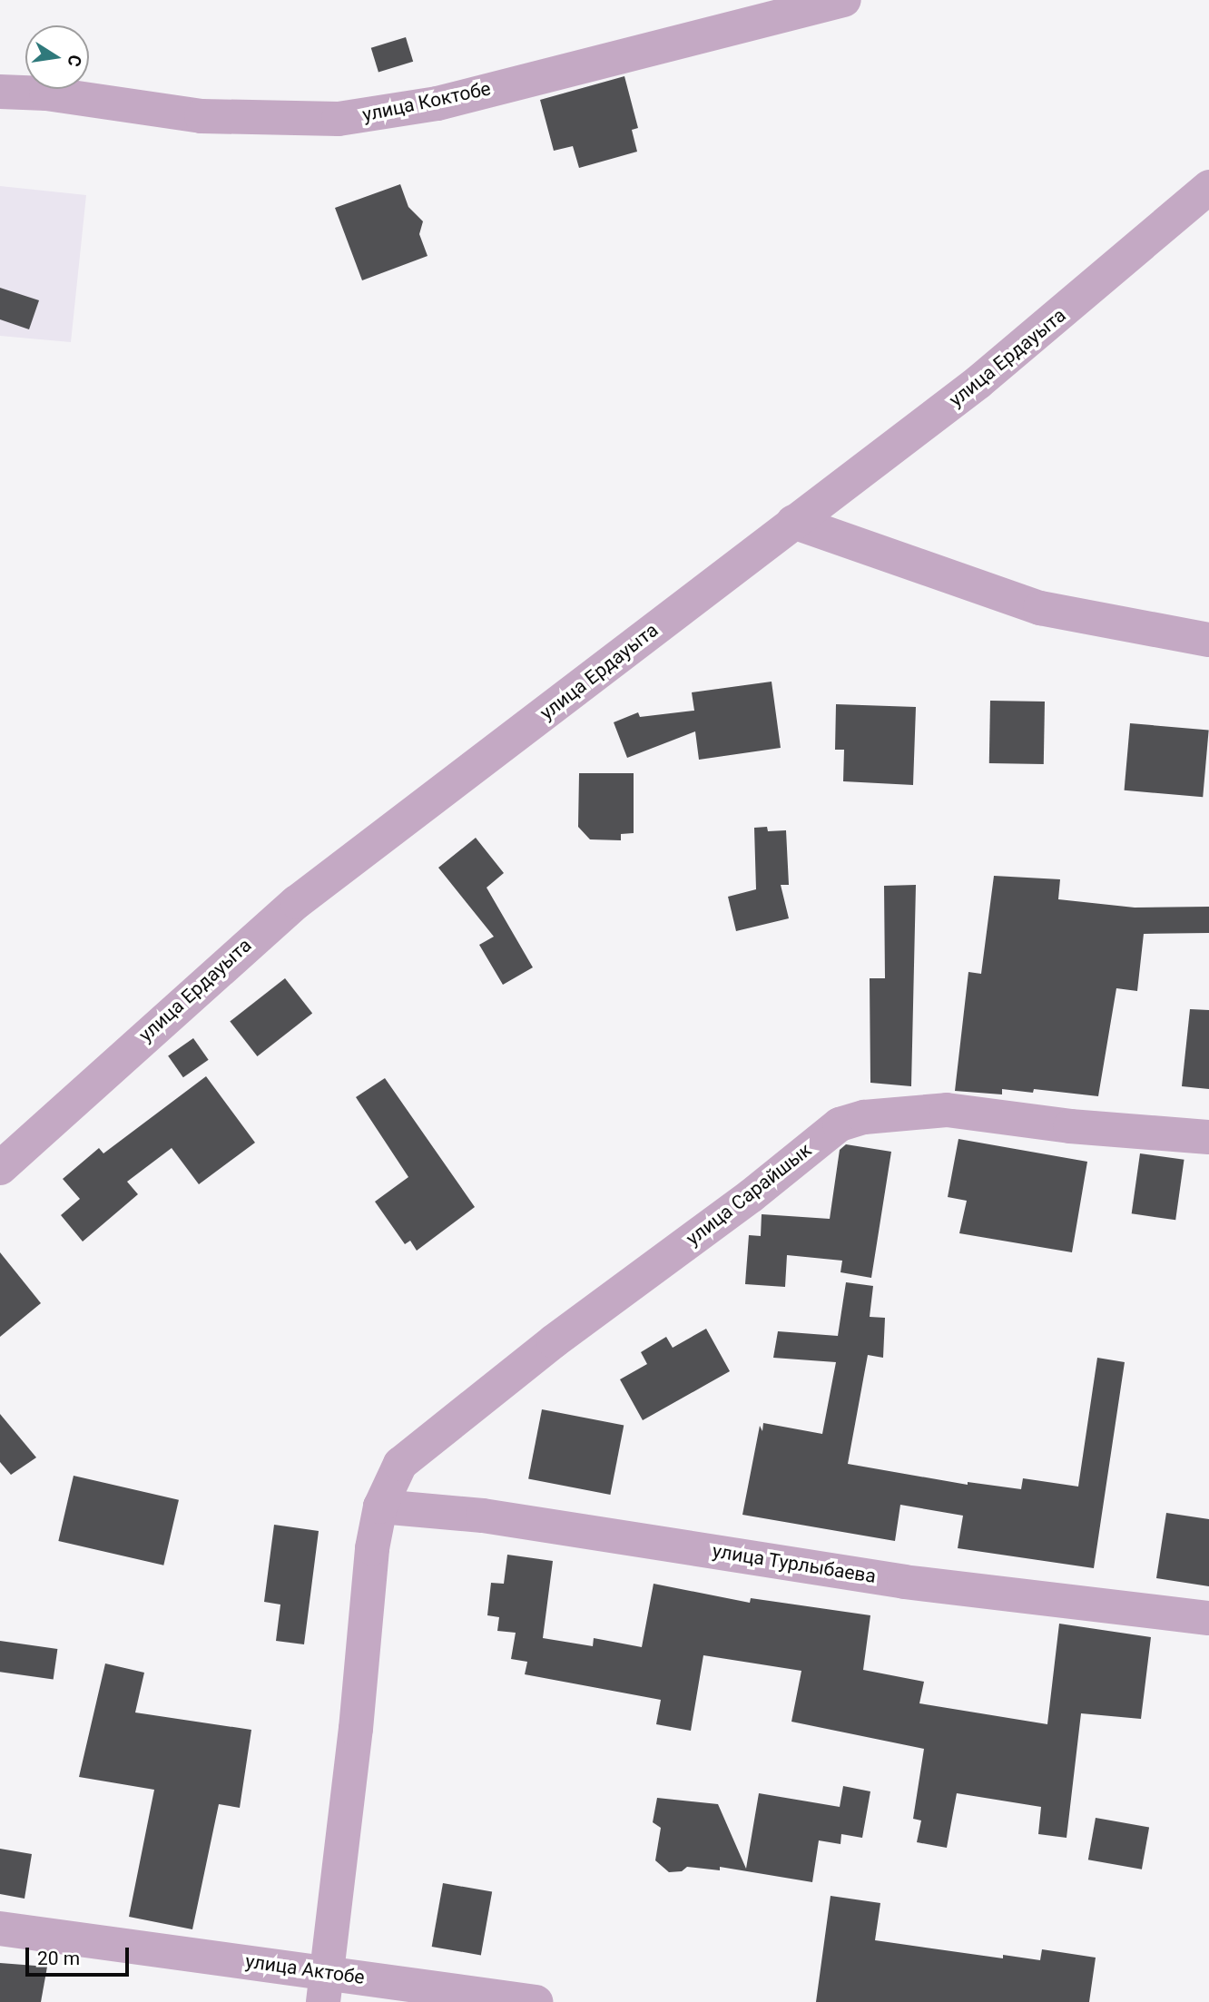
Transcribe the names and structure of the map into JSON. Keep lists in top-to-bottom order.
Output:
{
  "streets": {
    "street": [
      "улица Коктобе",
      "улица Ердауыта",
      "улица Сарайшык",
      "улица Турлыбаева",
      "улица Актобе"
    ]
  },
  "crossings": [
    ["улица Сарайшык", "улица Турлыбаева"],
    ["улица Сарайшык", "улица Актобе"]
  ],
  "scale_bar": "20 m",
  "north": "right"
}
